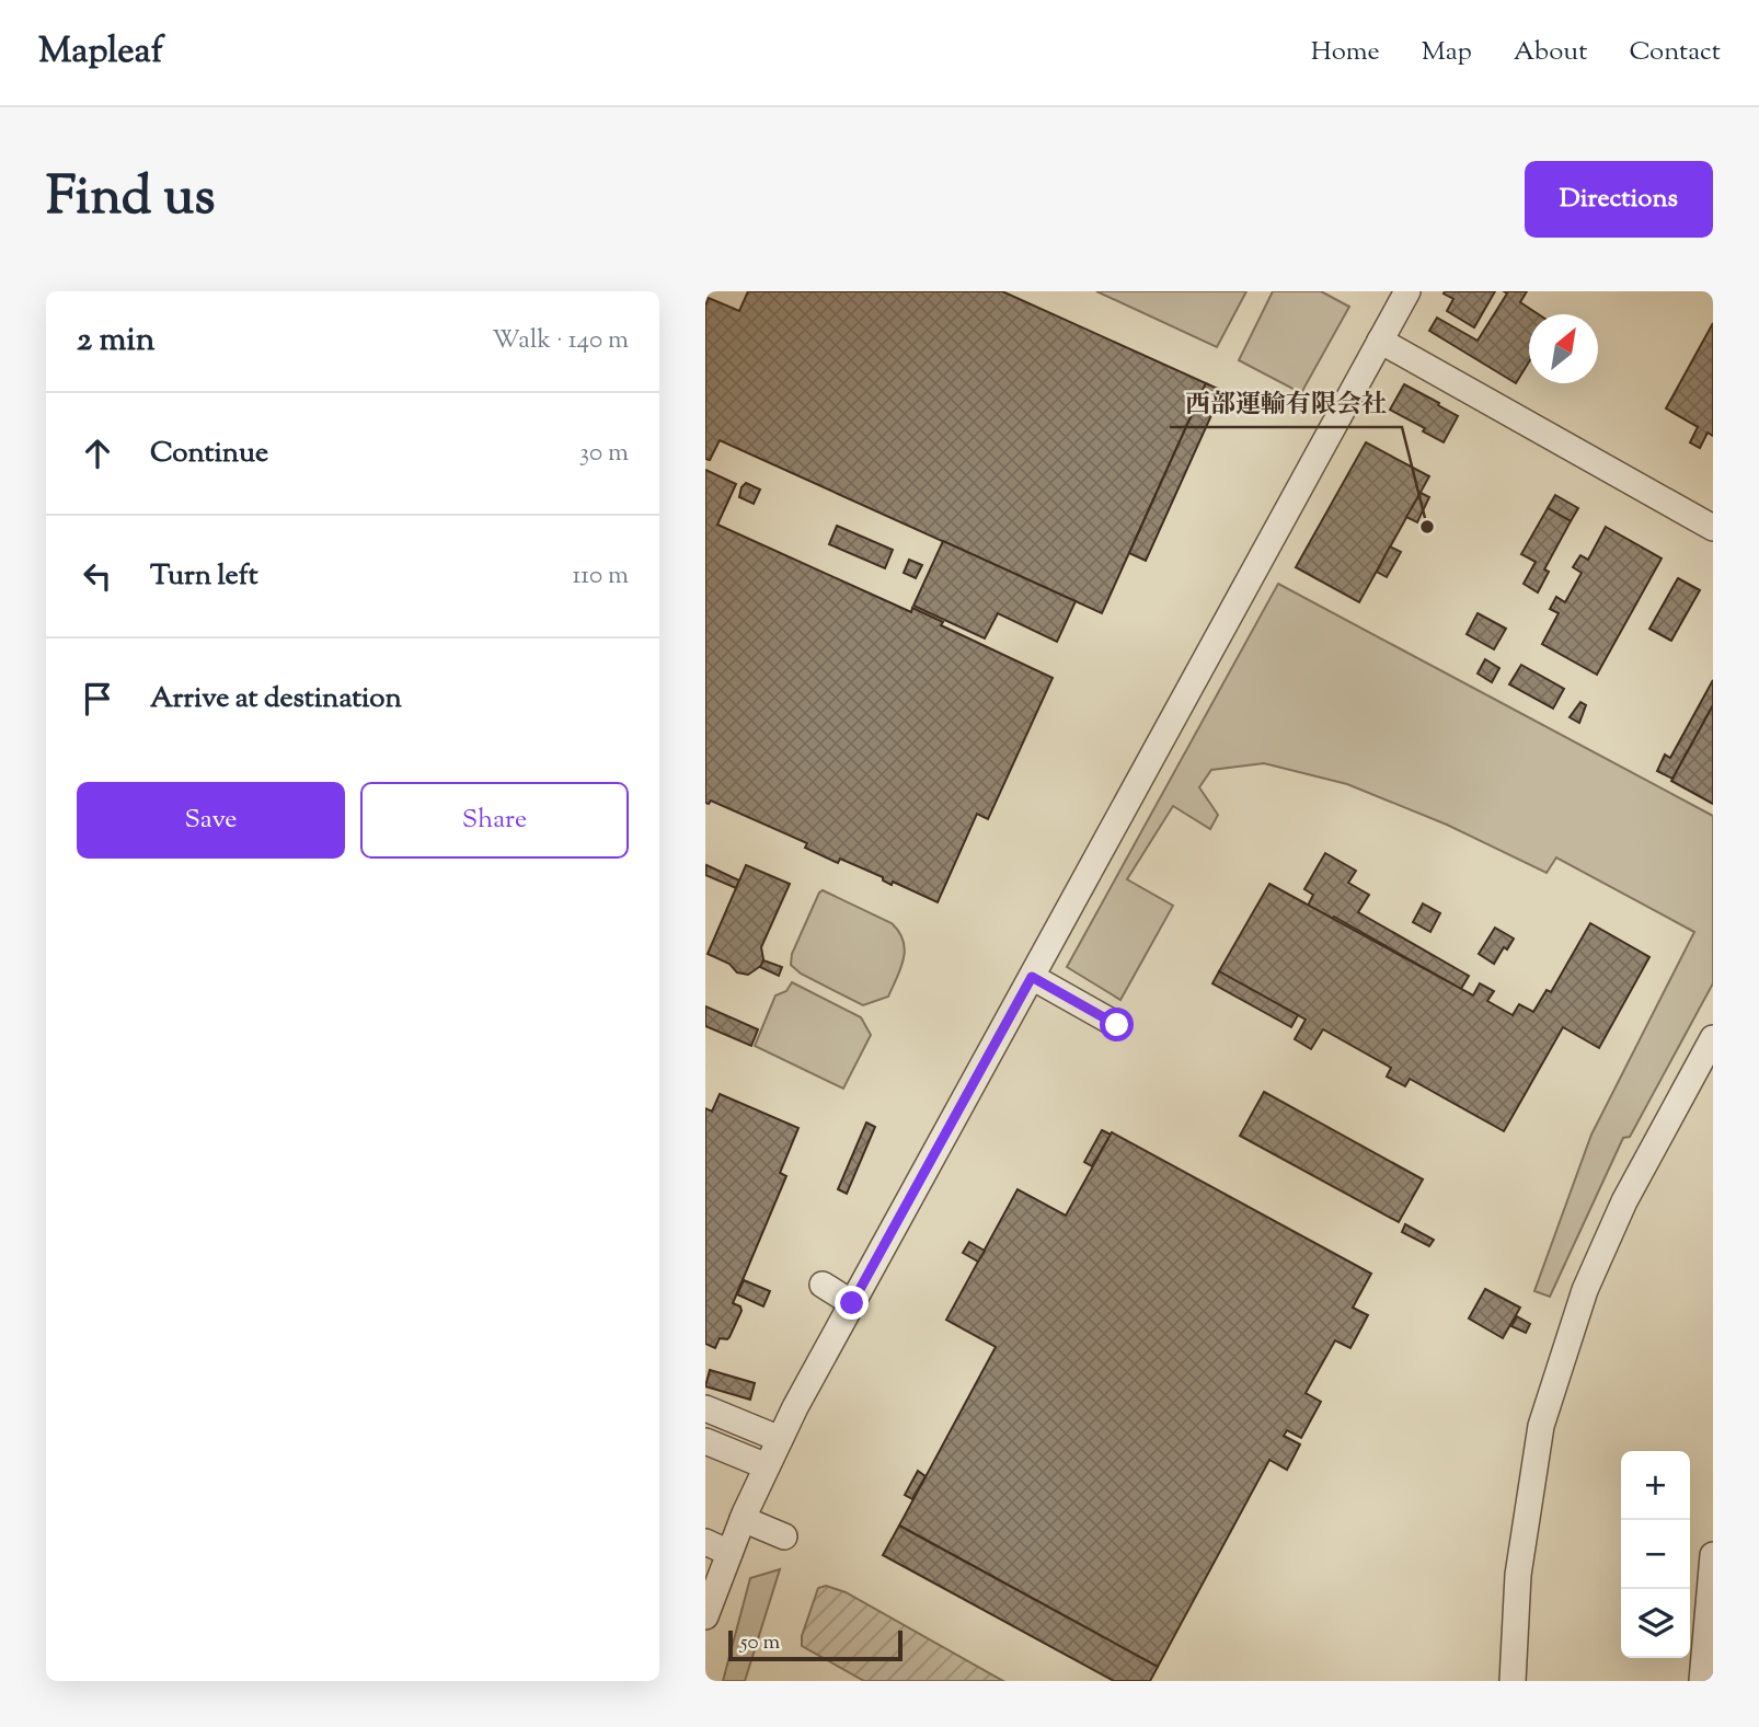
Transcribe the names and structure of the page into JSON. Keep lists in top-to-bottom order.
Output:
{
  "places": ["西部運輸有限会社"],
  "scale_bar": "50 m",
  "north": "top right",
  "page": {
    "header": "Mapleaf",
    "nav": [
      "Home",
      "Map",
      "About",
      "Contact"
    ],
    "title": "Find us",
    "buttons": [
      "Directions",
      ["Save", "Share"]
    ],
    "heading": ["2 min", "Walk · 140 m"],
    "list": [
      ["Continue", "30 m"],
      ["Turn left", "110 m"],
      "Arrive at destination"
    ],
    "map_buttons": ["+", "−"],
    "scale": "50 m"
  }
}
